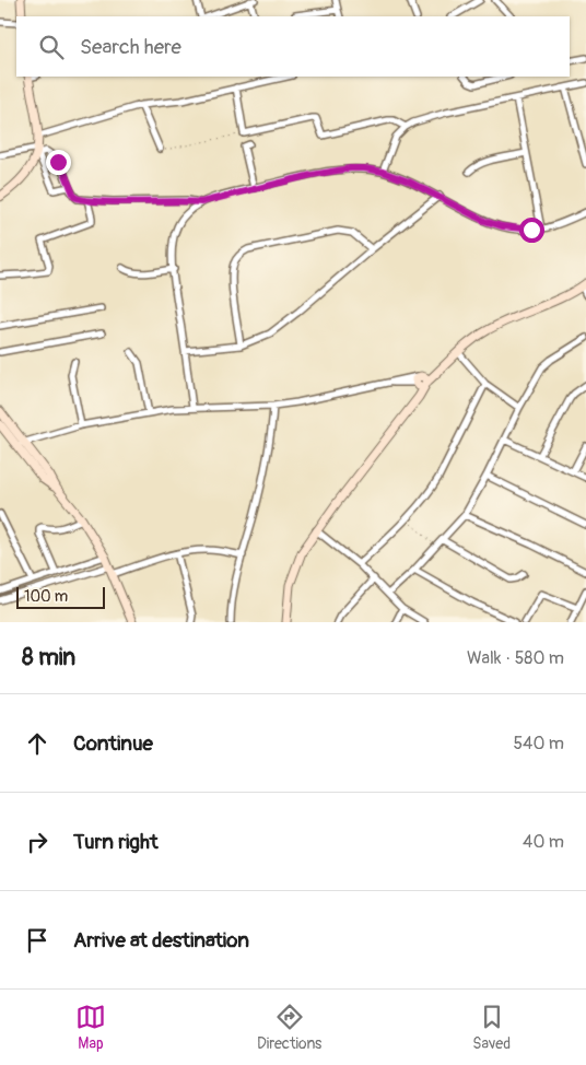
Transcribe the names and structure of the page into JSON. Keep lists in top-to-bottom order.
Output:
{
  "scale_bar": "100 m",
  "page": {
    "search": "Search here",
    "scale": "100 m",
    "heading": ["8 min", "Walk · 580 m"],
    "list": [
      ["Continue", "540 m"],
      ["Turn right", "40 m"],
      "Arrive at destination"
    ],
    "nav": ["Map", "Directions", "Saved"]
  }
}
